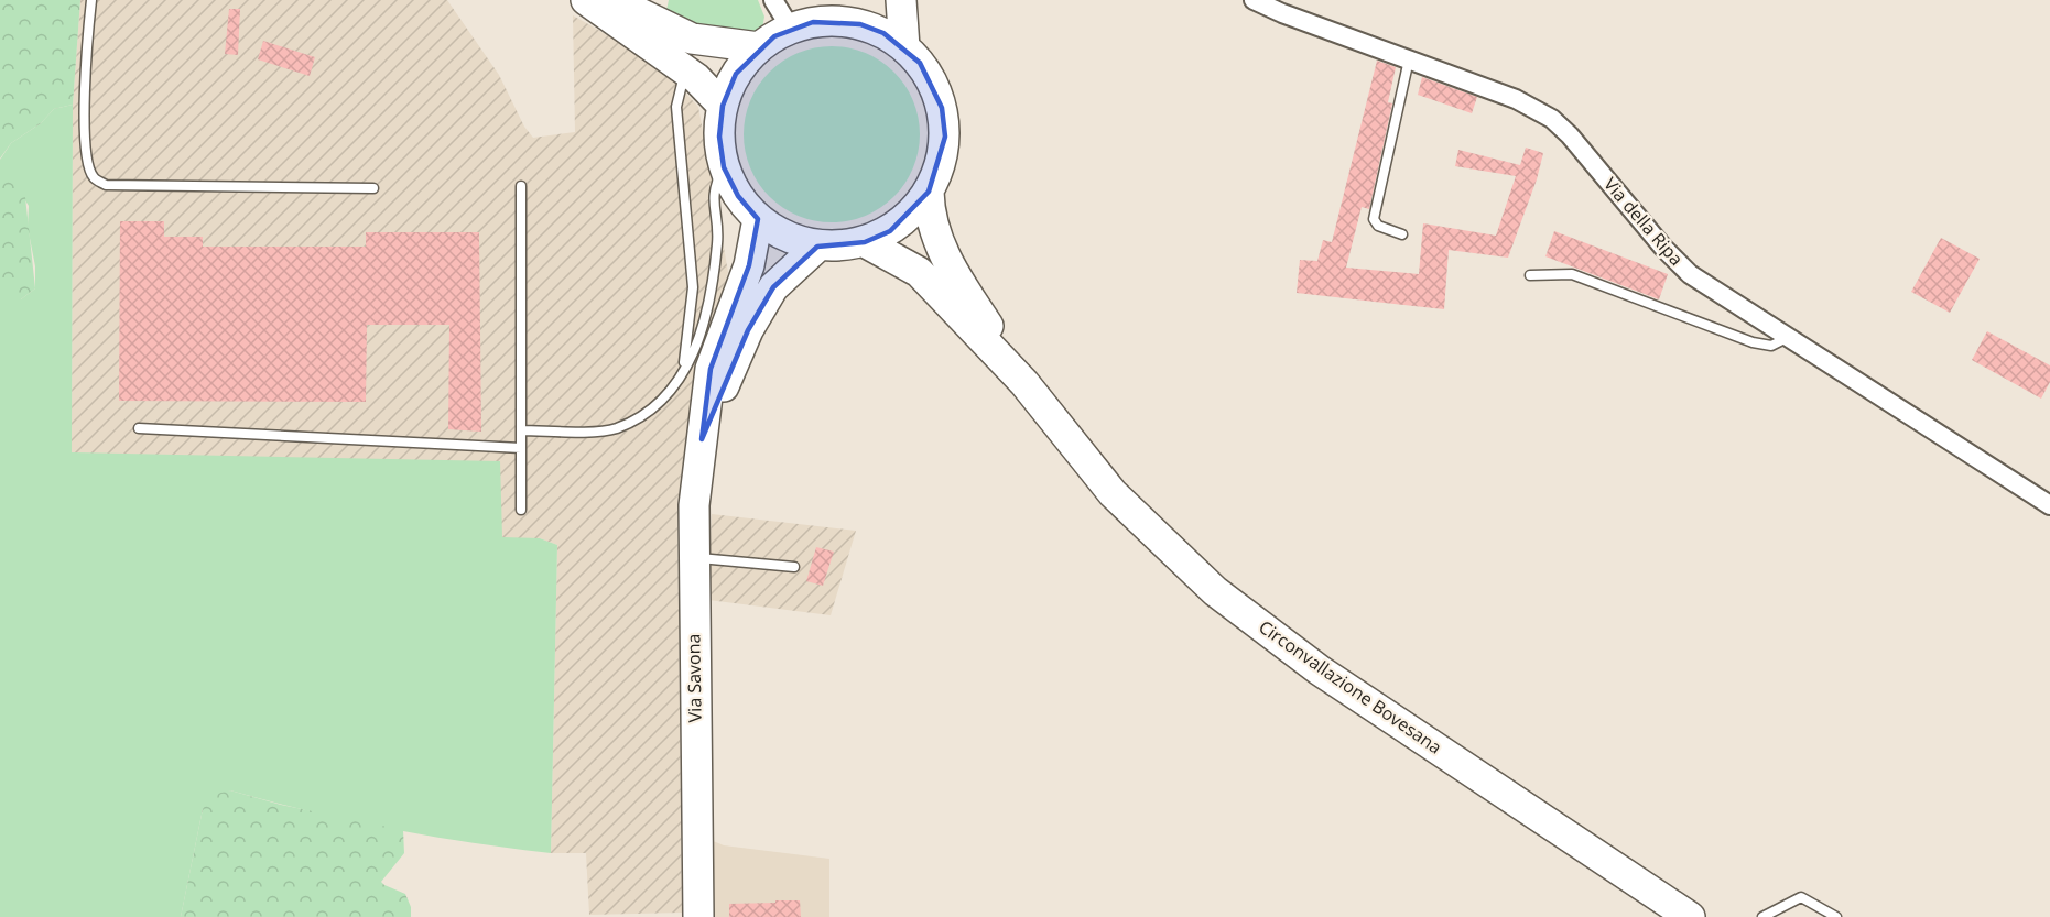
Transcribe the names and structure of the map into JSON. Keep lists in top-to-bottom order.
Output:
{
  "streets": {
    "main road": ["Via Savona", "Circonvallazione Bovesana"],
    "street": ["Via della Ripa"]
  },
  "crossings": [
    ["Via Savona", "Circonvallazione Bovesana"]
  ]
}
